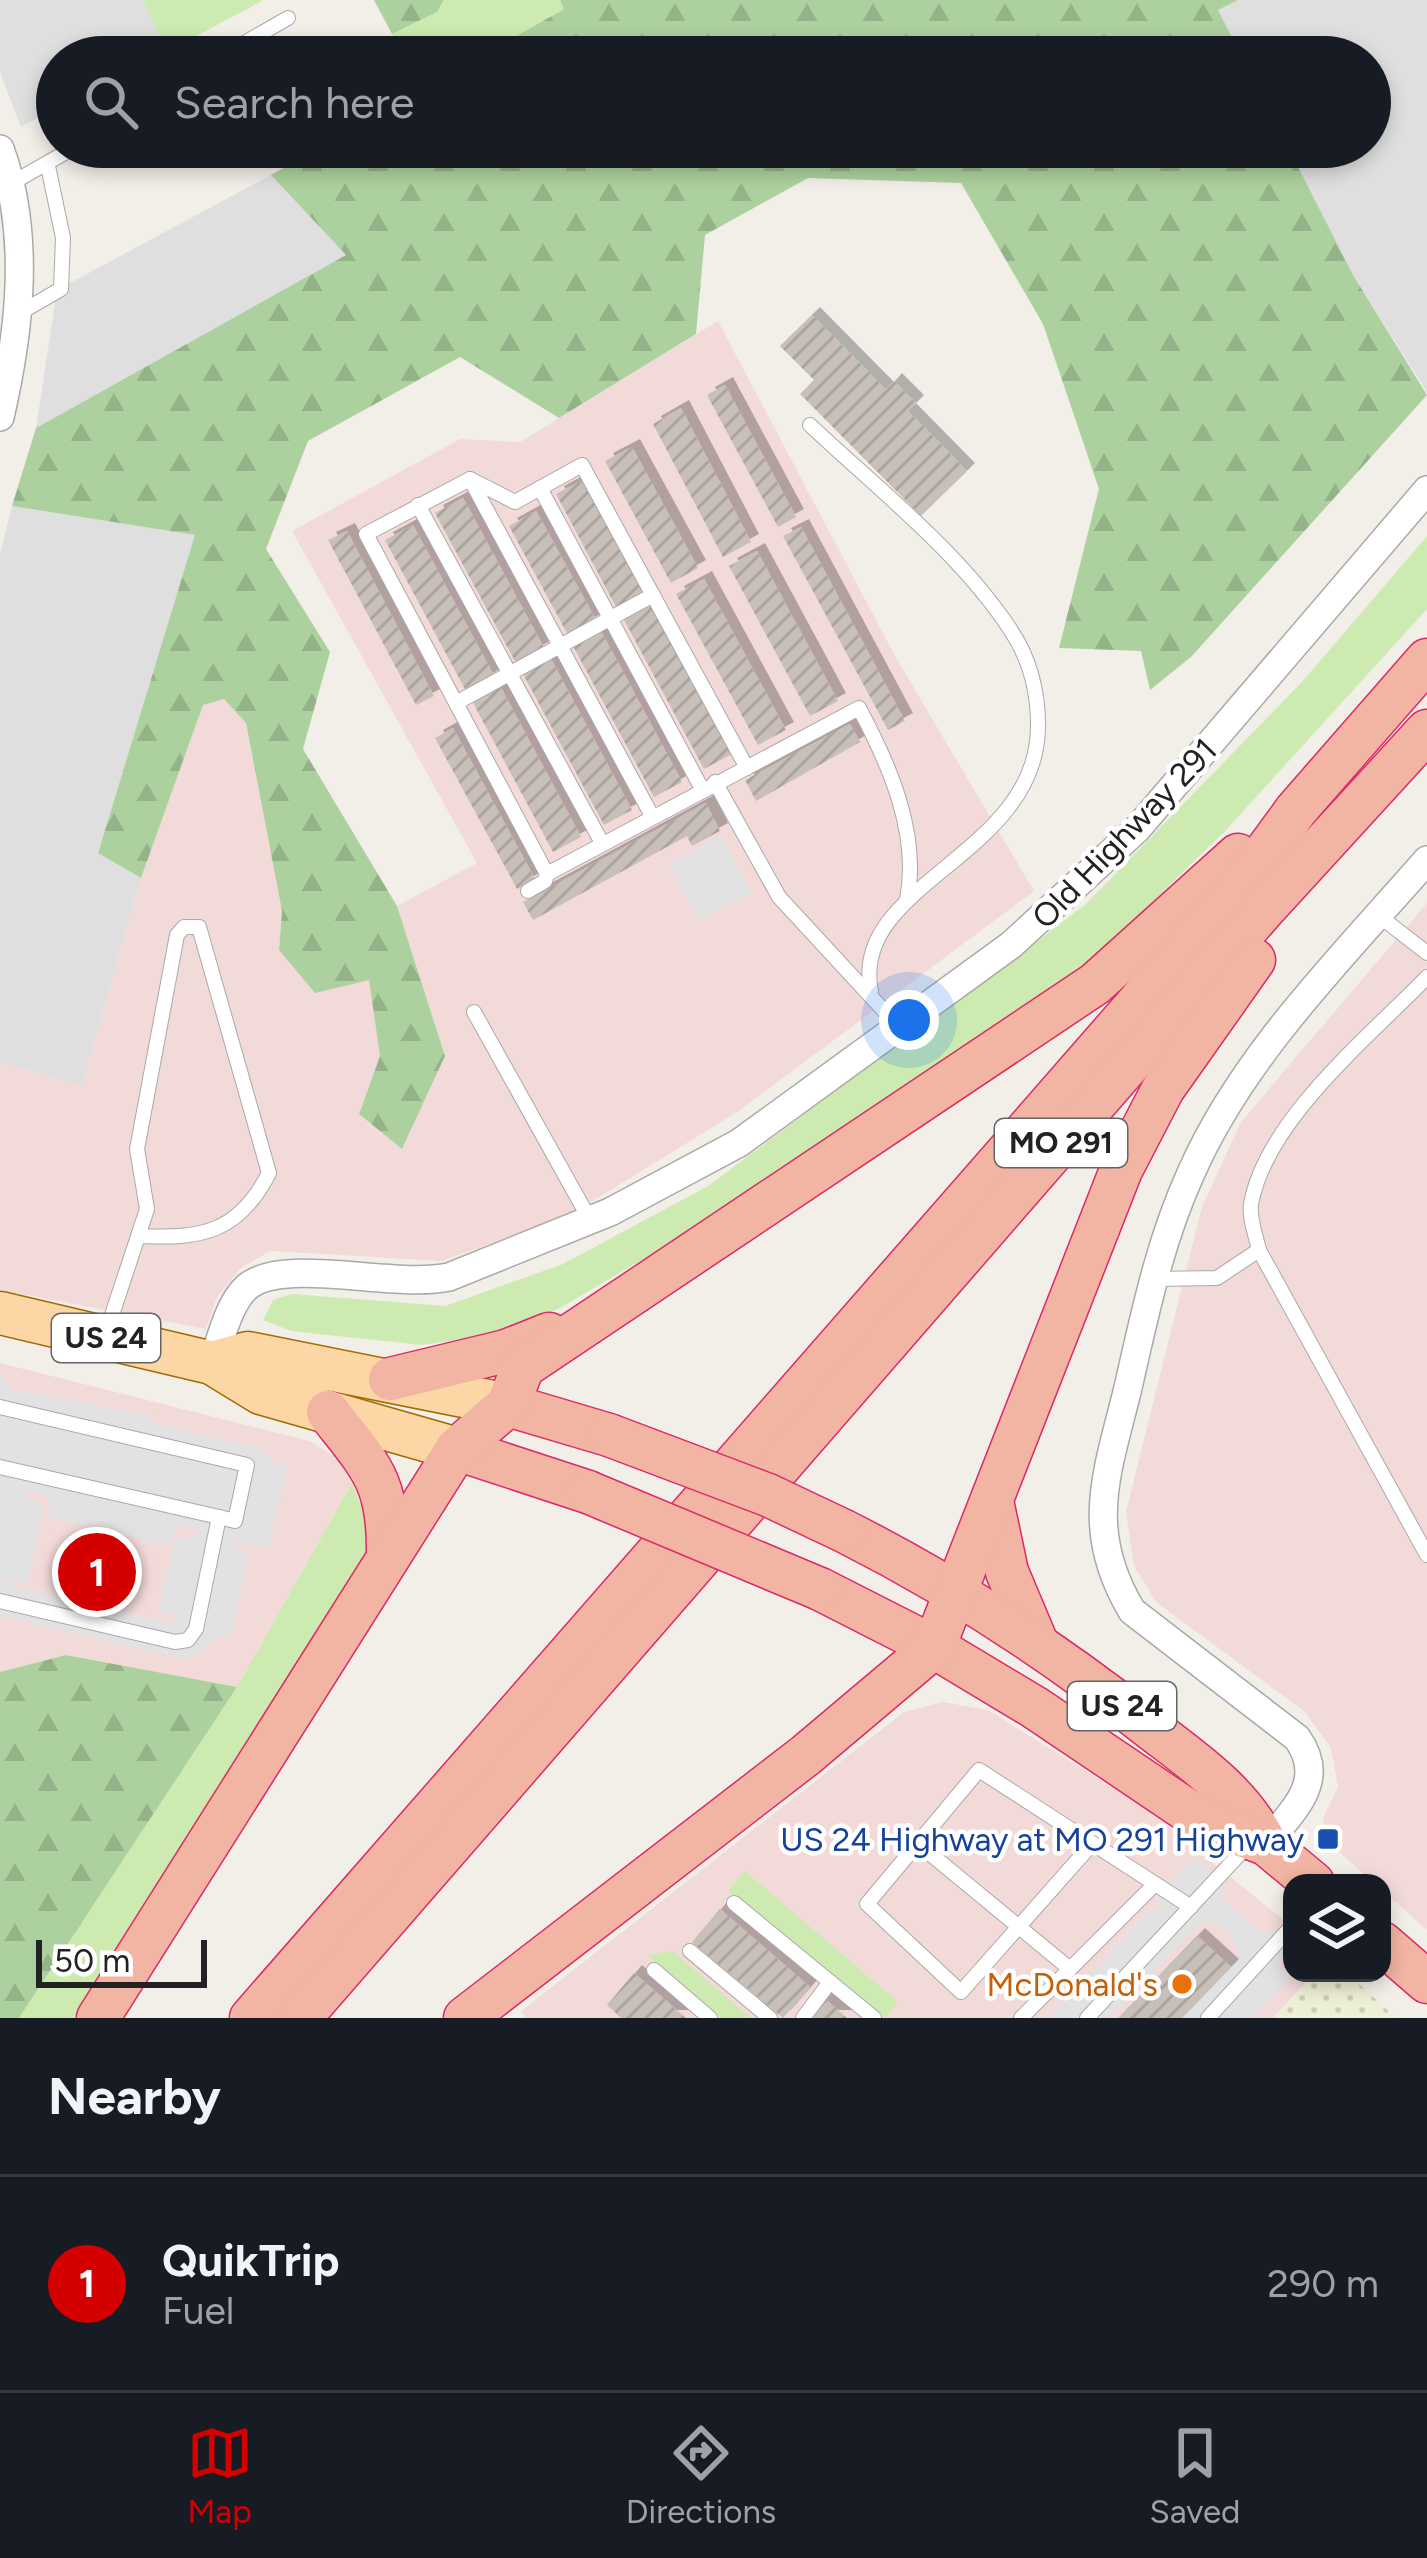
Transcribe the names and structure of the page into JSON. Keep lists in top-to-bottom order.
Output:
{
  "streets": {
    "highway": ["MO 291", "US 24"],
    "street": ["Old Highway 291"]
  },
  "crossings": [
    ["Old Highway 291", "US 24"]
  ],
  "places": {
    "transit": ["US 24 Highway at MO 291 Highway"],
    "other": ["McDonald's"]
  },
  "scale_bar": "50 m",
  "page": {
    "search": "Search here",
    "pins": "1",
    "scale": "50 m",
    "heading": "Nearby",
    "list": [
      {
        "mark": "1",
        "name": "QuikTrip",
        "note": "Fuel",
        "value": "290 m"
      }
    ],
    "nav": ["Map", "Directions", "Saved"]
  }
}
